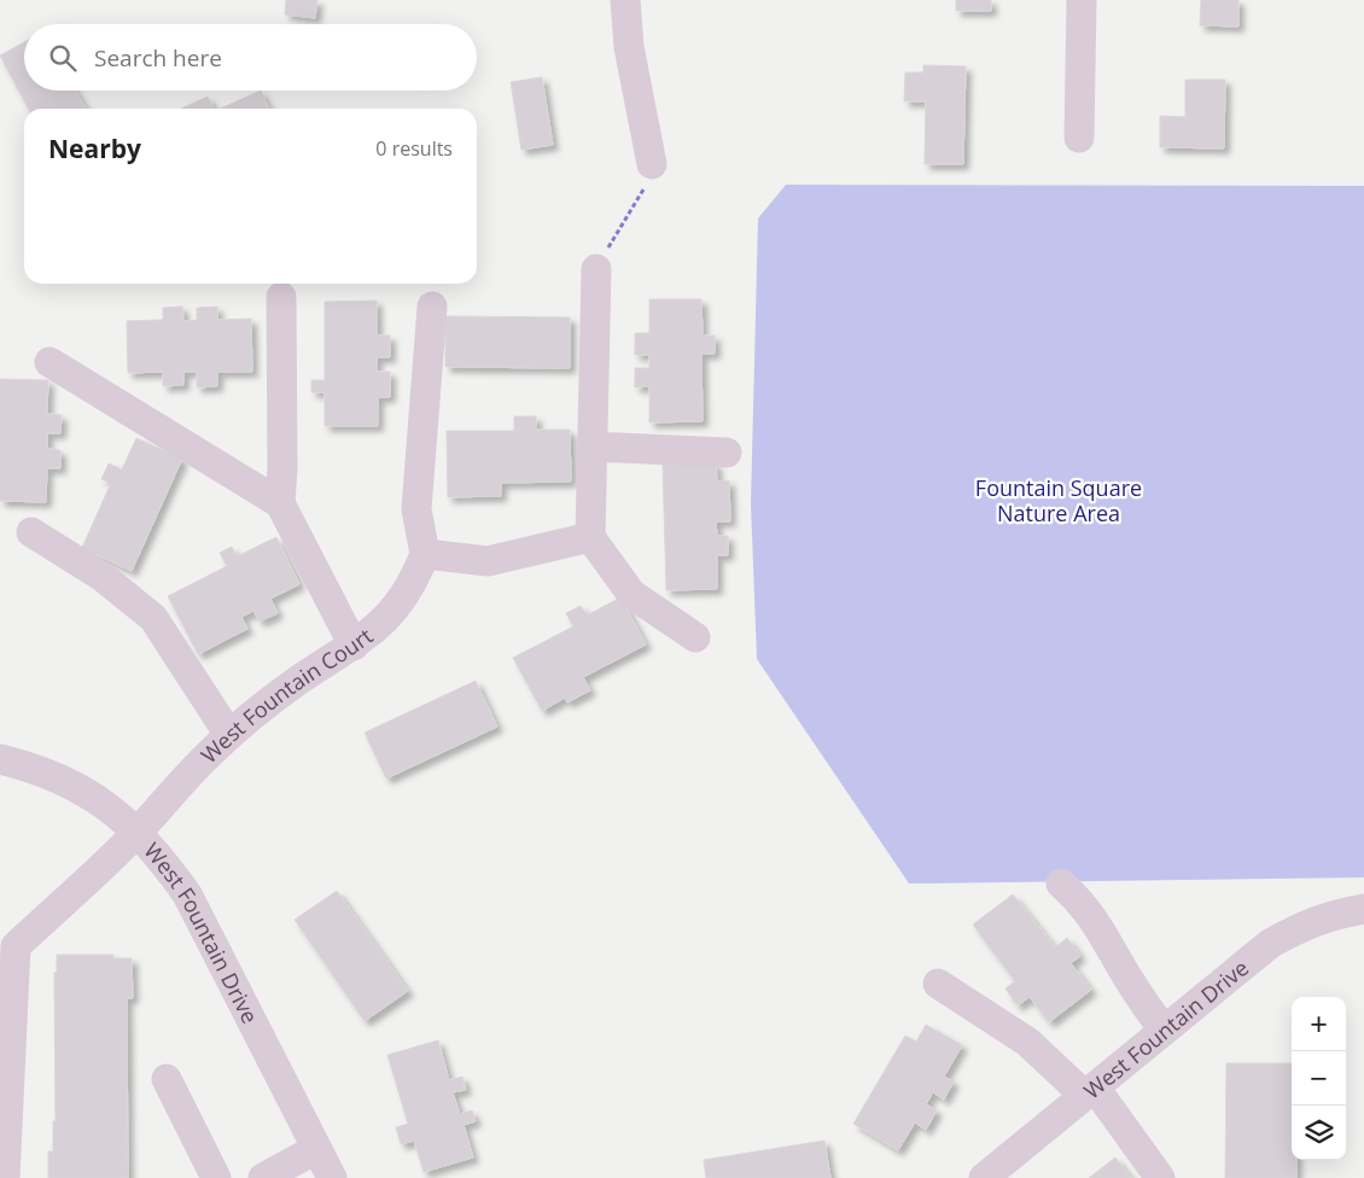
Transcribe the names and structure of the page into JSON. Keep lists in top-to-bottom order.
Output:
{
  "streets": {
    "street": ["West Fountain Court", "West Fountain Drive"]
  },
  "crossings": [
    ["West Fountain Court", "West Fountain Drive"]
  ],
  "parks": ["Fountain Square Nature Area"],
  "page": {
    "search": "Search here",
    "heading": ["Nearby", "0 results"],
    "map_buttons": ["+", "−"]
  }
}
